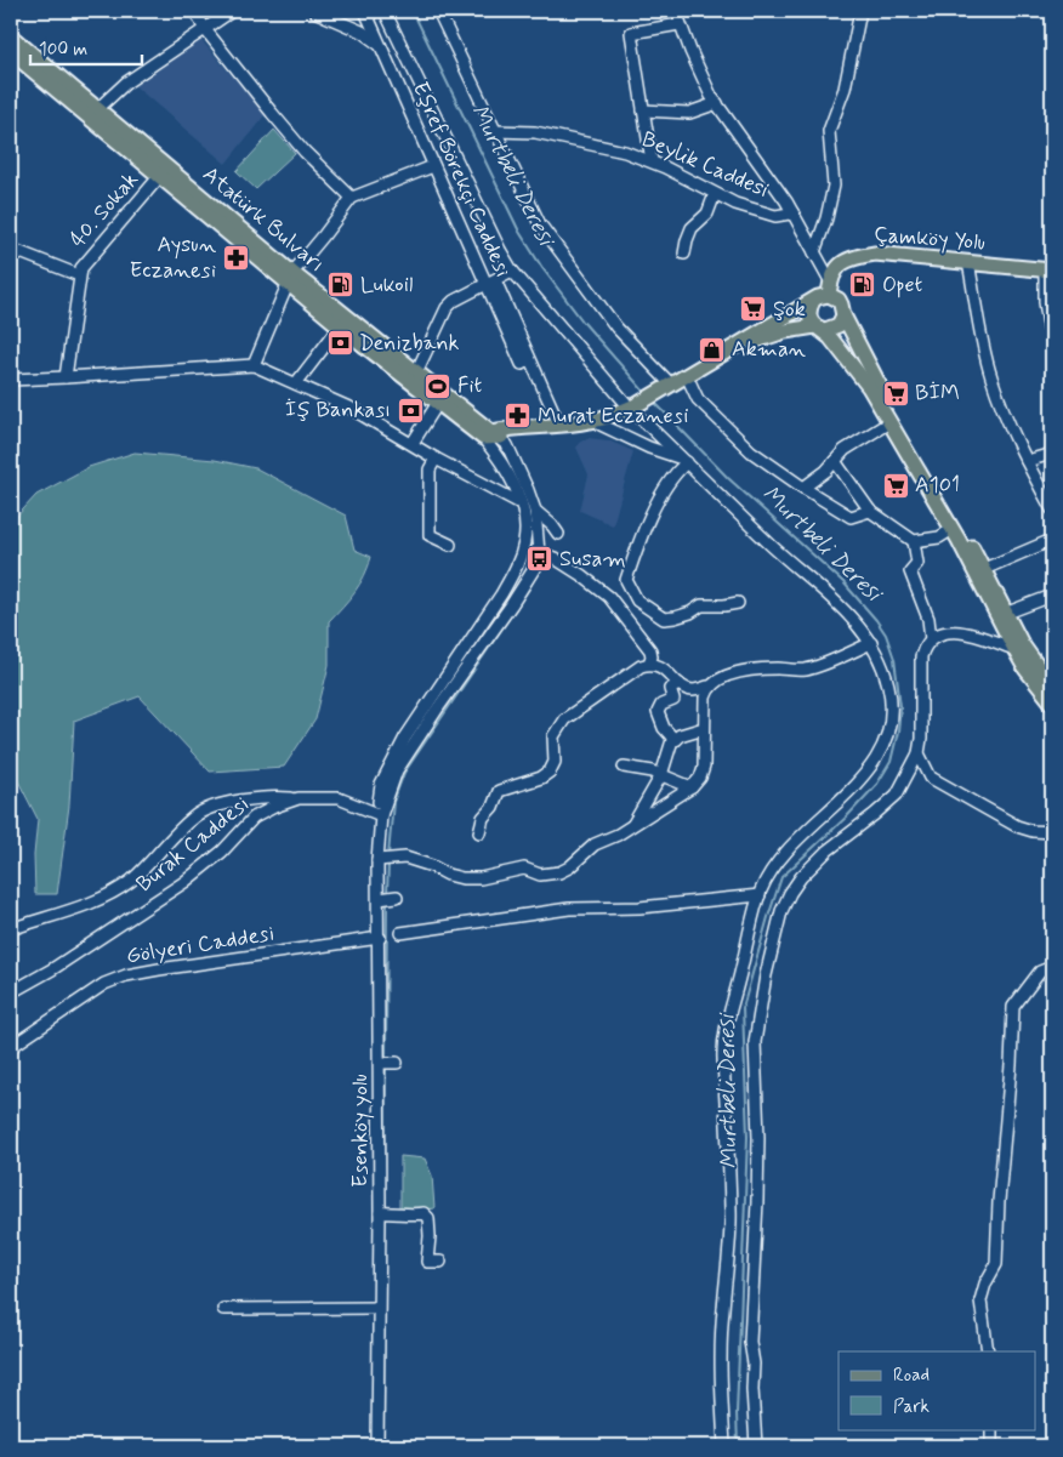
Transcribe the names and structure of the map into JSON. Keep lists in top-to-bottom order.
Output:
{
  "streets": {
    "main road": ["Atatürk Bulvarı", "Çamköy Yolu"],
    "street": [
      "Beylik Caddesi",
      "Eşref Börekçi Caddesi",
      "40. Sokak",
      "Burak Caddesi",
      "Gölyeri Caddesi",
      "Esenköy yolu"
    ]
  },
  "crossings": [
    ["40. Sokak", "Atatürk Bulvarı"],
    ["Burak Caddesi", "Esenköy yolu"],
    ["Gölyeri Caddesi", "Esenköy yolu"]
  ],
  "water": ["Murtbeli Deresi"],
  "places": {
    "pharmacy": ["Aysun Eczanesi", "Murat Eczanesi"],
    "fuel station": ["Lukoil", "Opet"],
    "supermarket": ["Şok", "BİM", "A101"],
    "bank": ["Denizbank", "İş Bankası"],
    "shop": ["Akman"],
    "sports": ["Fit"],
    "bus stop": ["Susam"]
  },
  "legend": ["Road", "Park"],
  "scale_bar": "100 m"
}
